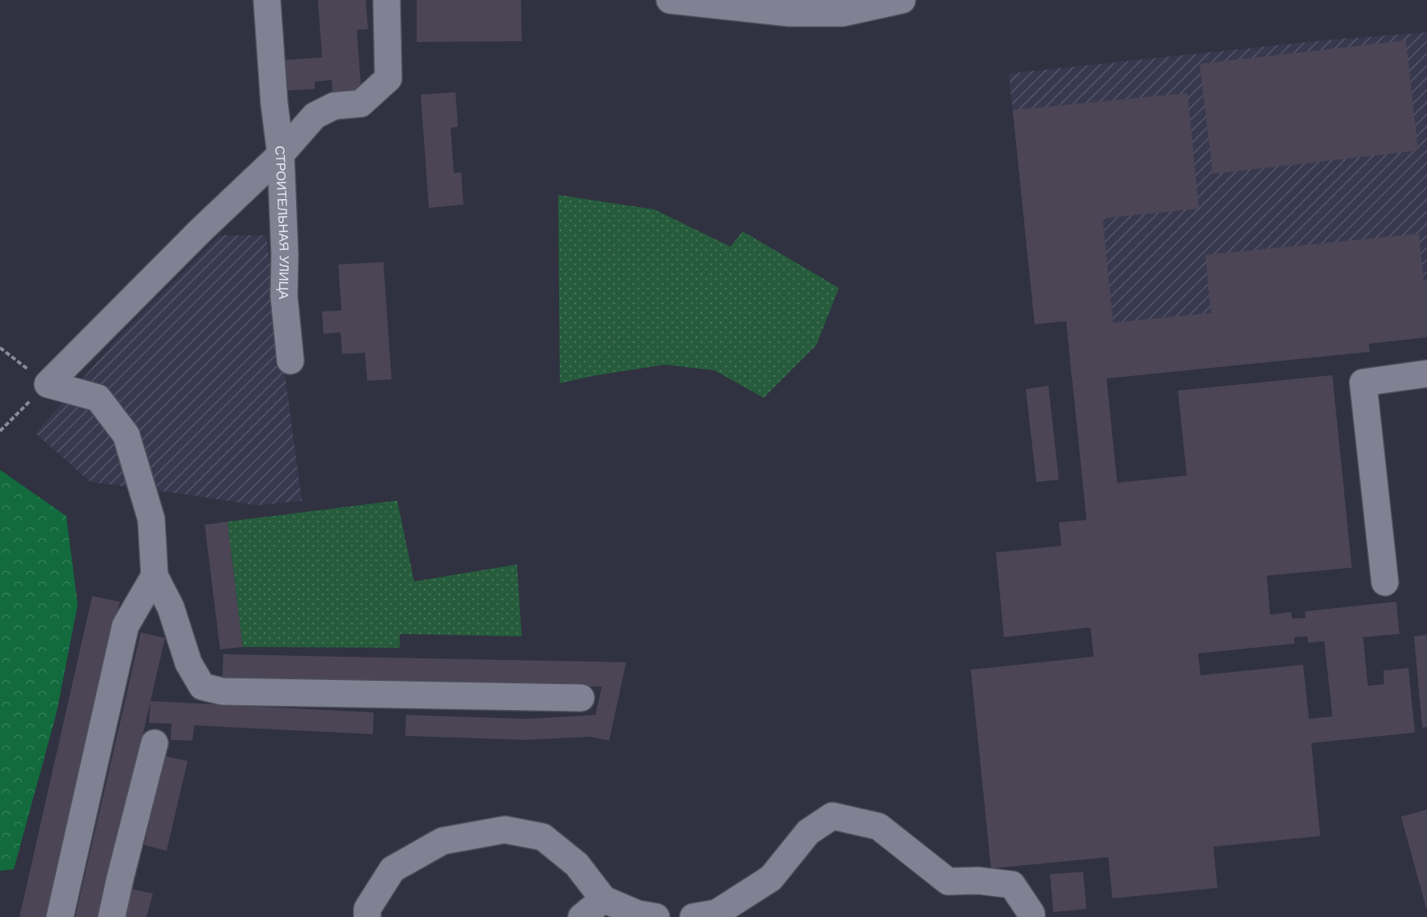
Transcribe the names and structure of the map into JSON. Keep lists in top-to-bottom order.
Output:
{
  "streets": {
    "street": ["СТРОИТЕЛЬНАЯ УЛИЦА"]
  }
}
